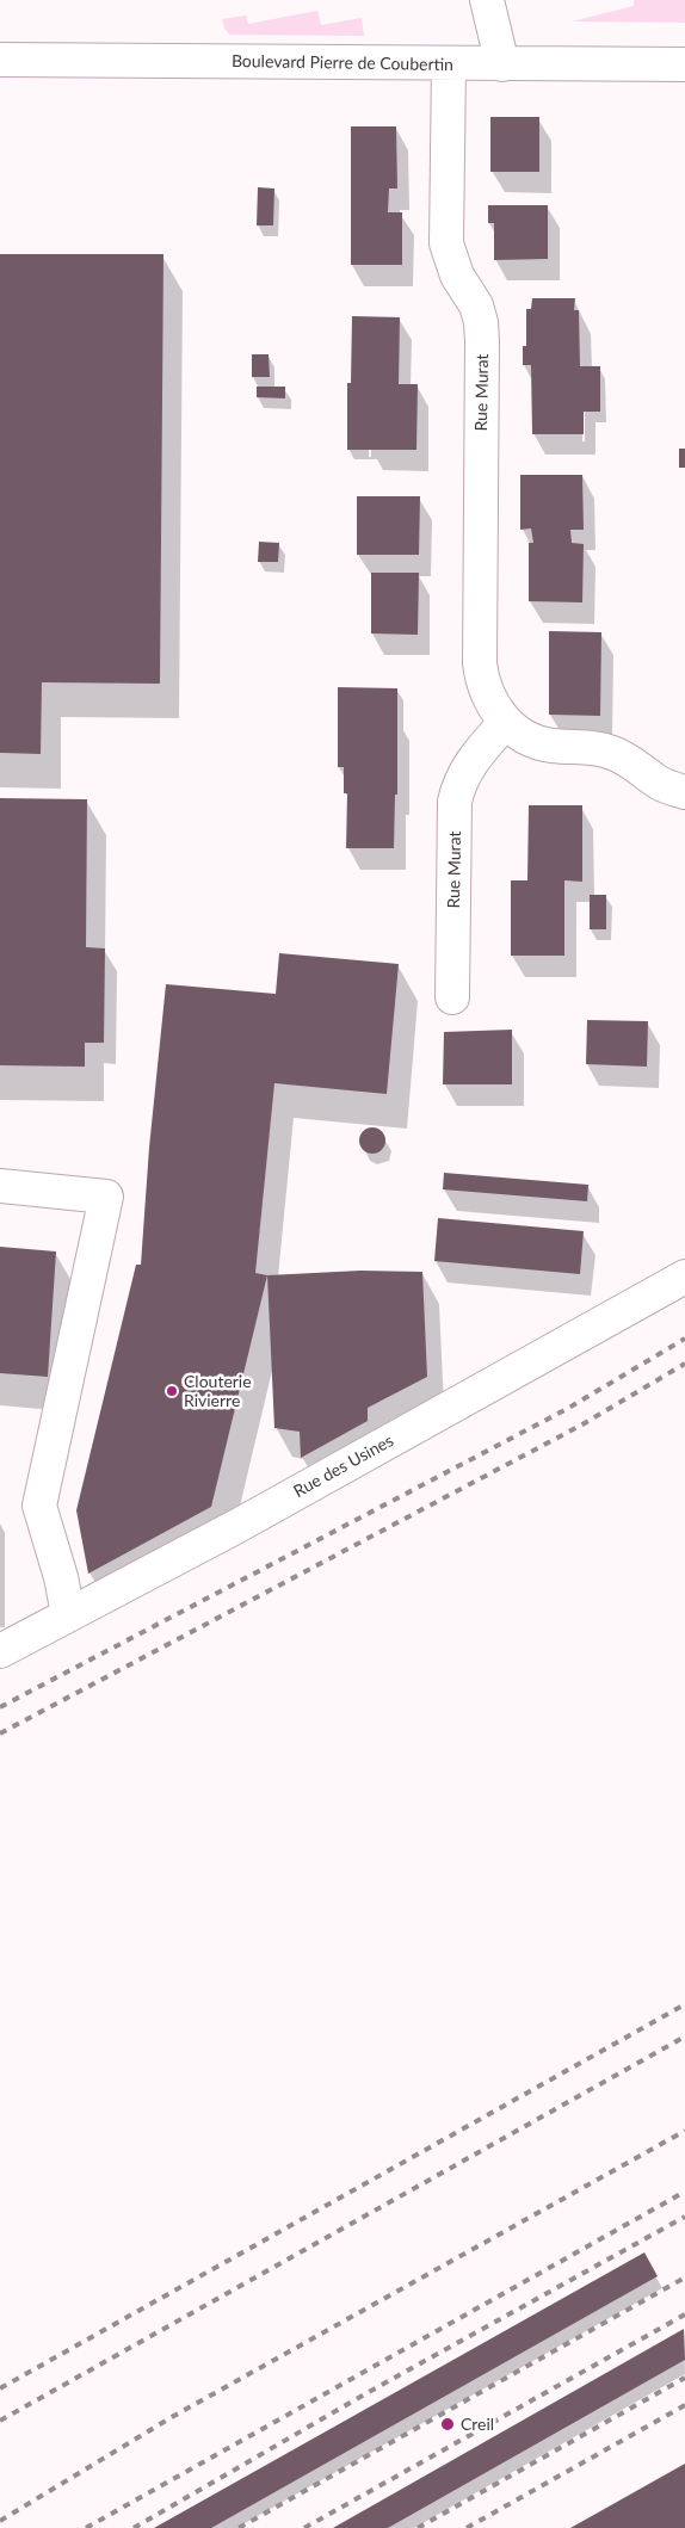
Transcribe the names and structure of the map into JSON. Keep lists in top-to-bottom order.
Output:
{
  "streets": {
    "street": ["Boulevard Pierre de Coubertin", "Rue Murat", "Rue des Usines"]
  },
  "crossings": [
    ["Boulevard Pierre de Coubertin", "Rue Murat"]
  ],
  "places": ["Clouterie Rivierre", "Creil"]
}
